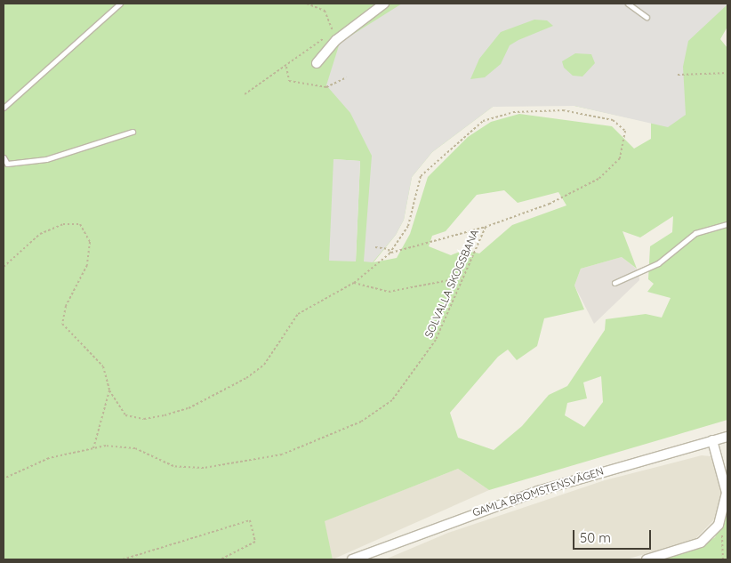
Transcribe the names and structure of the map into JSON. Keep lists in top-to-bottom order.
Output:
{
  "streets": {
    "street": ["GAMLA BROMSTENSVÄGEN"],
    "path": ["SOLVALLA SKOGSBANA"]
  },
  "scale_bar": "50 m"
}
